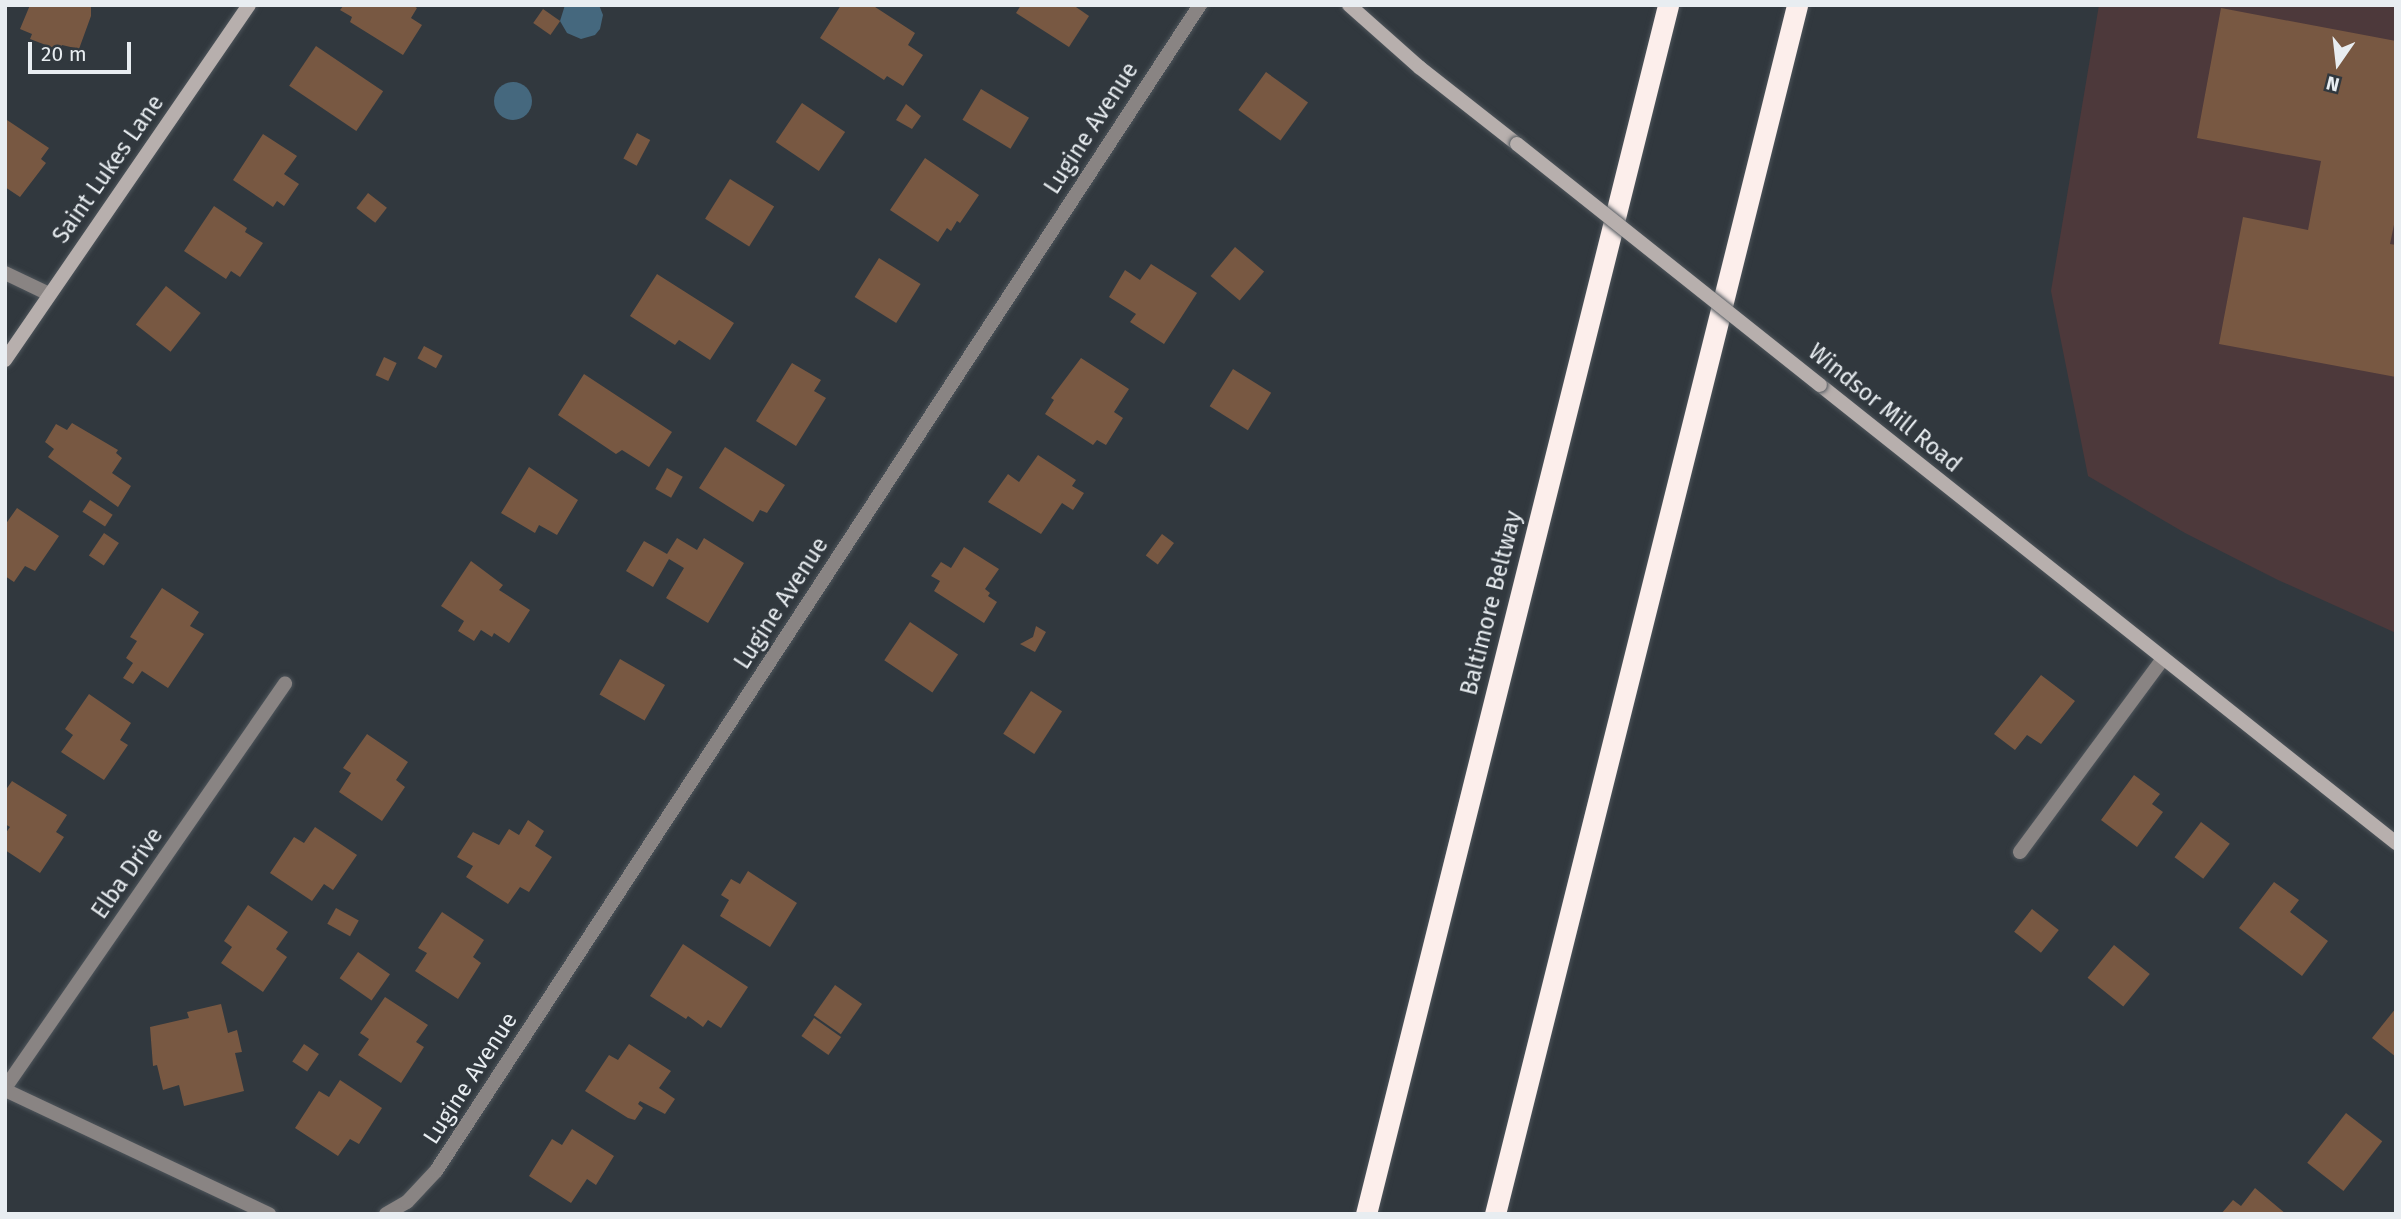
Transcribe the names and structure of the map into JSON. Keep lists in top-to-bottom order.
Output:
{
  "streets": {
    "highway": ["Baltimore Beltway"],
    "main road": ["Saint Lukes Lane", "Windsor Mill Road"],
    "street": ["Lugine Avenue", "Elba Drive"]
  },
  "scale_bar": "20 m",
  "north": "bottom"
}
